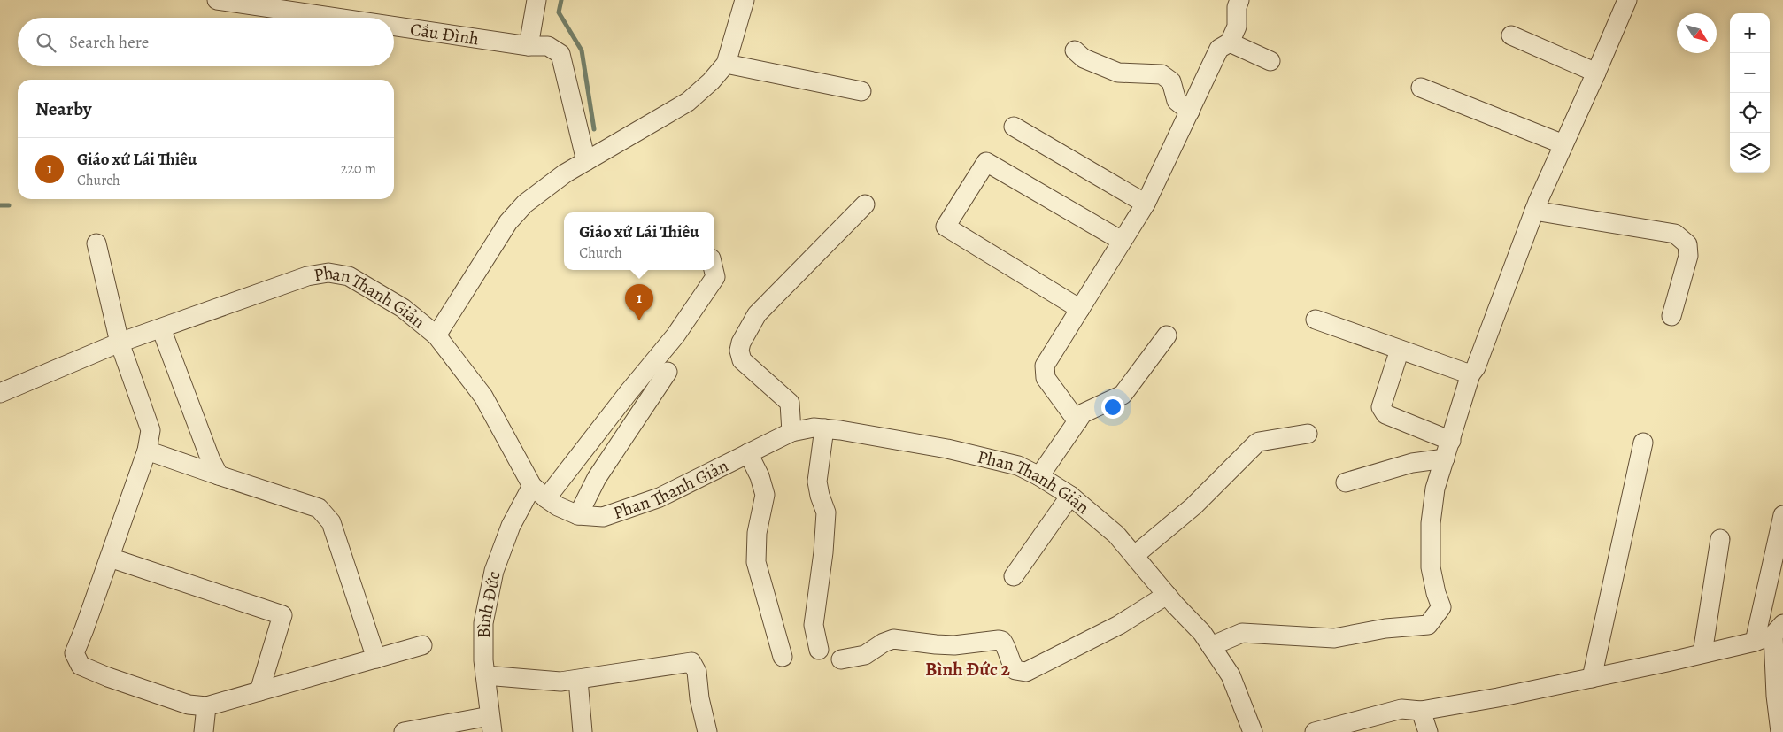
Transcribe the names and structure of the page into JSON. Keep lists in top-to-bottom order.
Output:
{
  "streets": {
    "street": ["Cầu Đình", "Phan Thanh Giản", "Bình Đức"]
  },
  "crossings": [
    ["Phan Thanh Giản", "Bình Đức"]
  ],
  "districts": ["Bình Đức 2"],
  "north": "bottom right",
  "page": {
    "map_buttons": ["+", "−"],
    "search": "Search here",
    "heading": "Nearby",
    "list": [
      {
        "mark": "1",
        "name": "Giáo xứ Lái Thiêu",
        "note": "Church",
        "value": "220 m"
      }
    ],
    "popup": ["Giáo xứ Lái Thiêu", "Church"],
    "pins": "1"
  }
}
